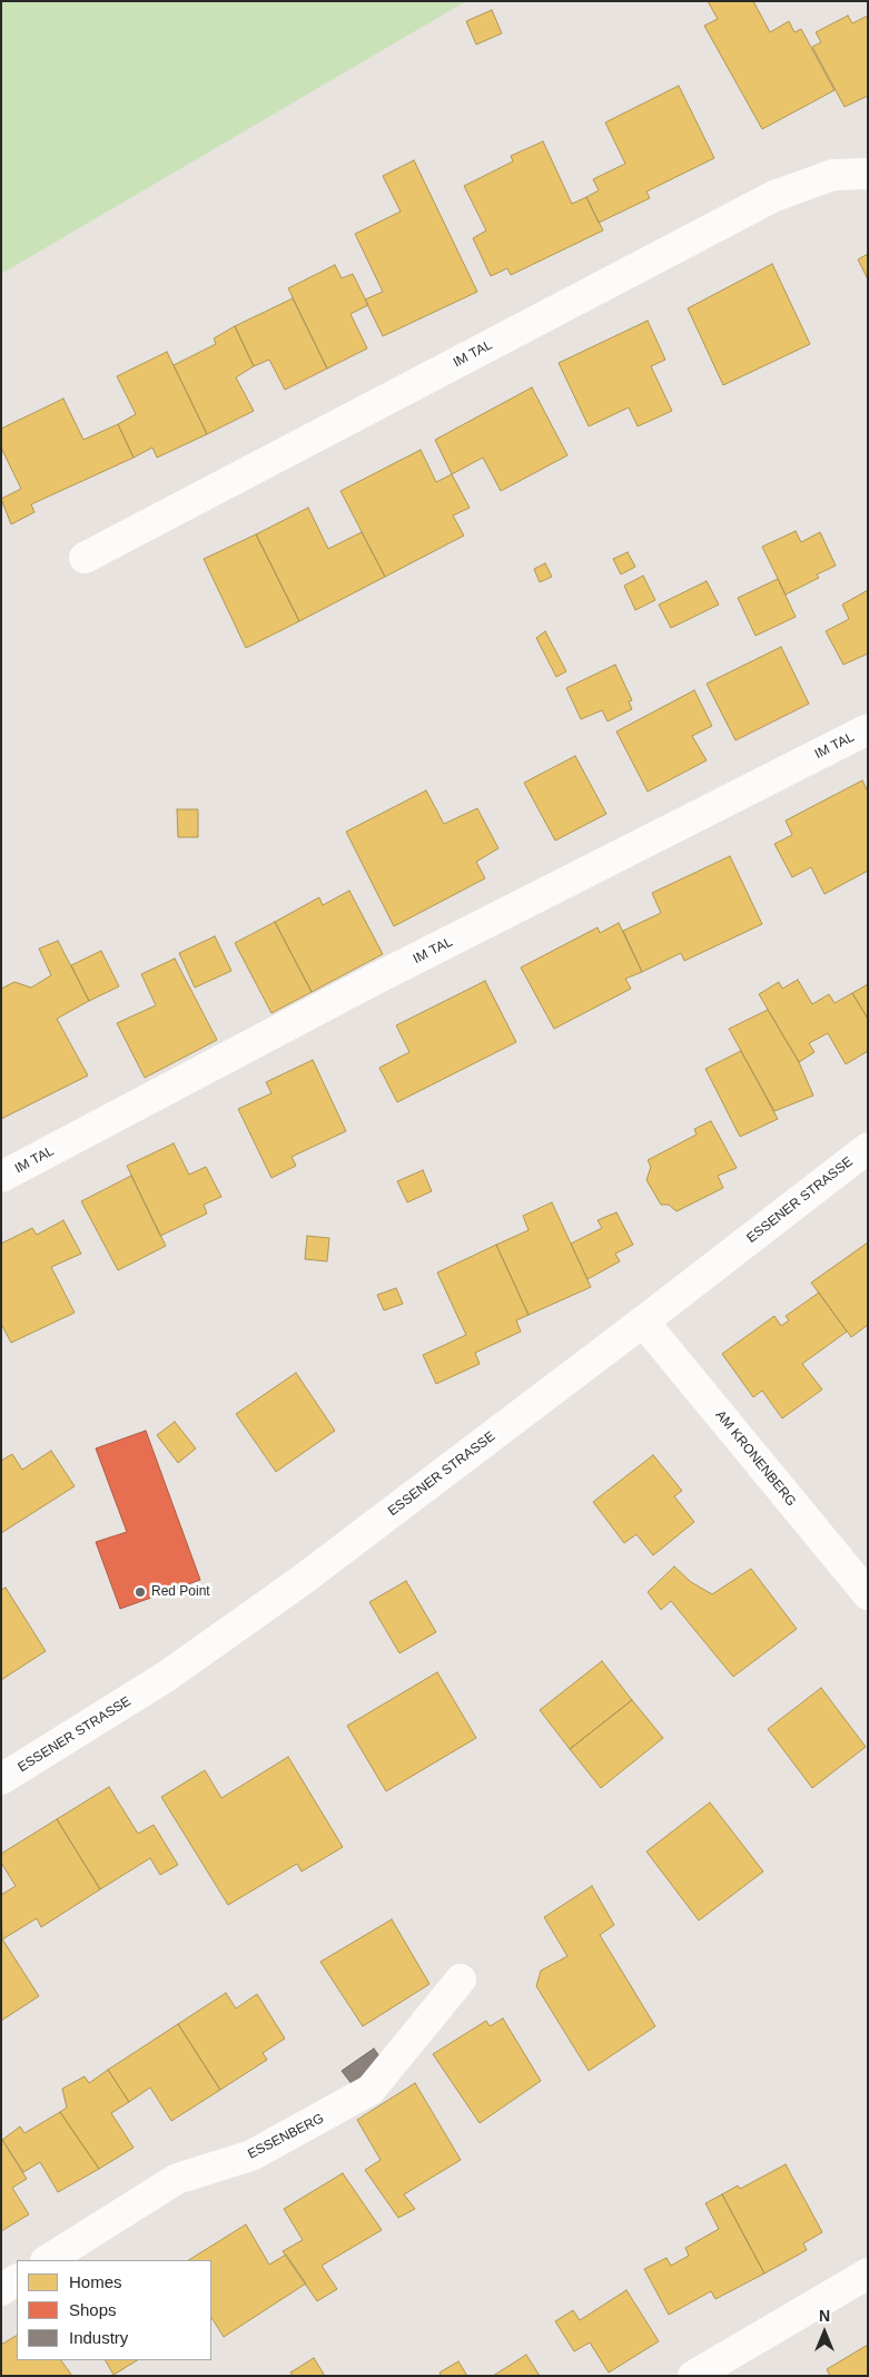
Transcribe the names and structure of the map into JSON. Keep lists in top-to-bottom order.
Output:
{
  "streets": {
    "street": [
      "IM TAL",
      "ESSENER STRASSE",
      "AM KRONENBERG",
      "ESSENBERG"
    ]
  },
  "crossings": [
    ["ESSENER STRASSE", "AM KRONENBERG"]
  ],
  "places": ["Red Point"],
  "legend": ["Homes", "Shops", "Industry"],
  "north": "top"
}
